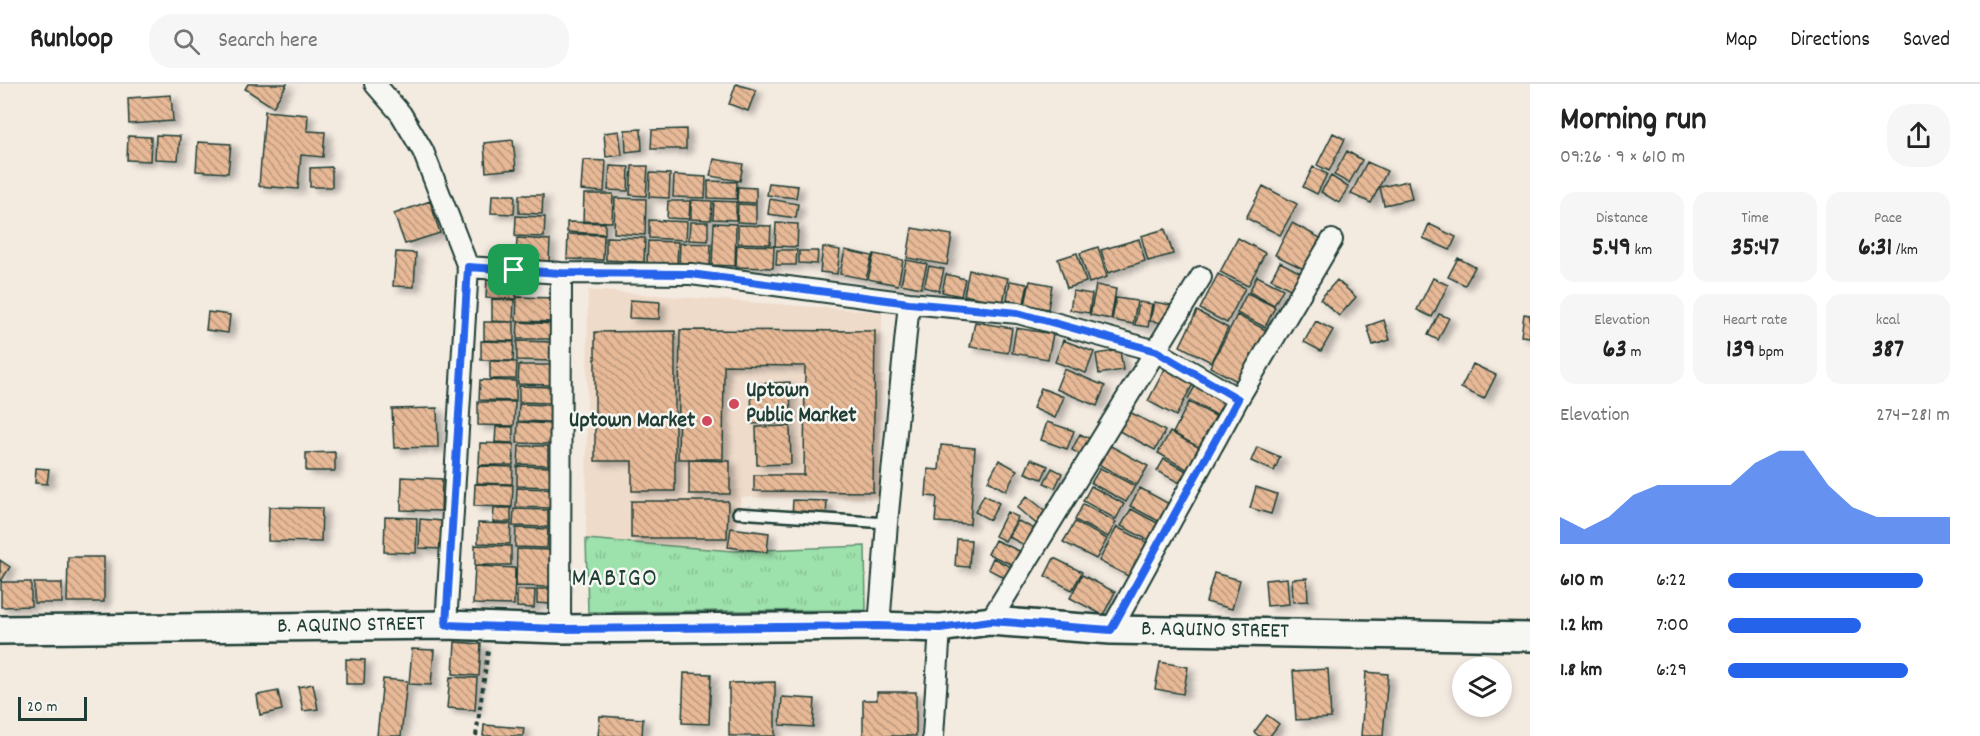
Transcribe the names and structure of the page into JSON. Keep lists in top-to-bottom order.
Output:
{
  "streets": {
    "street": ["B. AQUINO STREET"]
  },
  "districts": ["MABIGO"],
  "places": ["Uptown Public Market", "Uptown Market"],
  "scale_bar": "20 m",
  "page": {
    "header": "Runloop",
    "search": "Search here",
    "nav": ["Map", "Directions", "Saved"],
    "heading": ["Morning run", "09:26 · 9 × 610 m"],
    "stats": [
      ["Distance", "5.49 km"],
      ["Time", "35:47"],
      ["Pace", "6:31 /km"],
      ["Elevation", "63 m"],
      ["Heart rate", "139 bpm"],
      ["kcal", "387"]
    ],
    "chart": ["Elevation", "274–281 m"],
    "list": [
      {
        "name": "610 m",
        "note": "6:22"
      },
      {
        "name": "1.2 km",
        "note": "7:00"
      },
      {
        "name": "1.8 km",
        "note": "6:29"
      }
    ],
    "scale": "20 m"
  }
}
